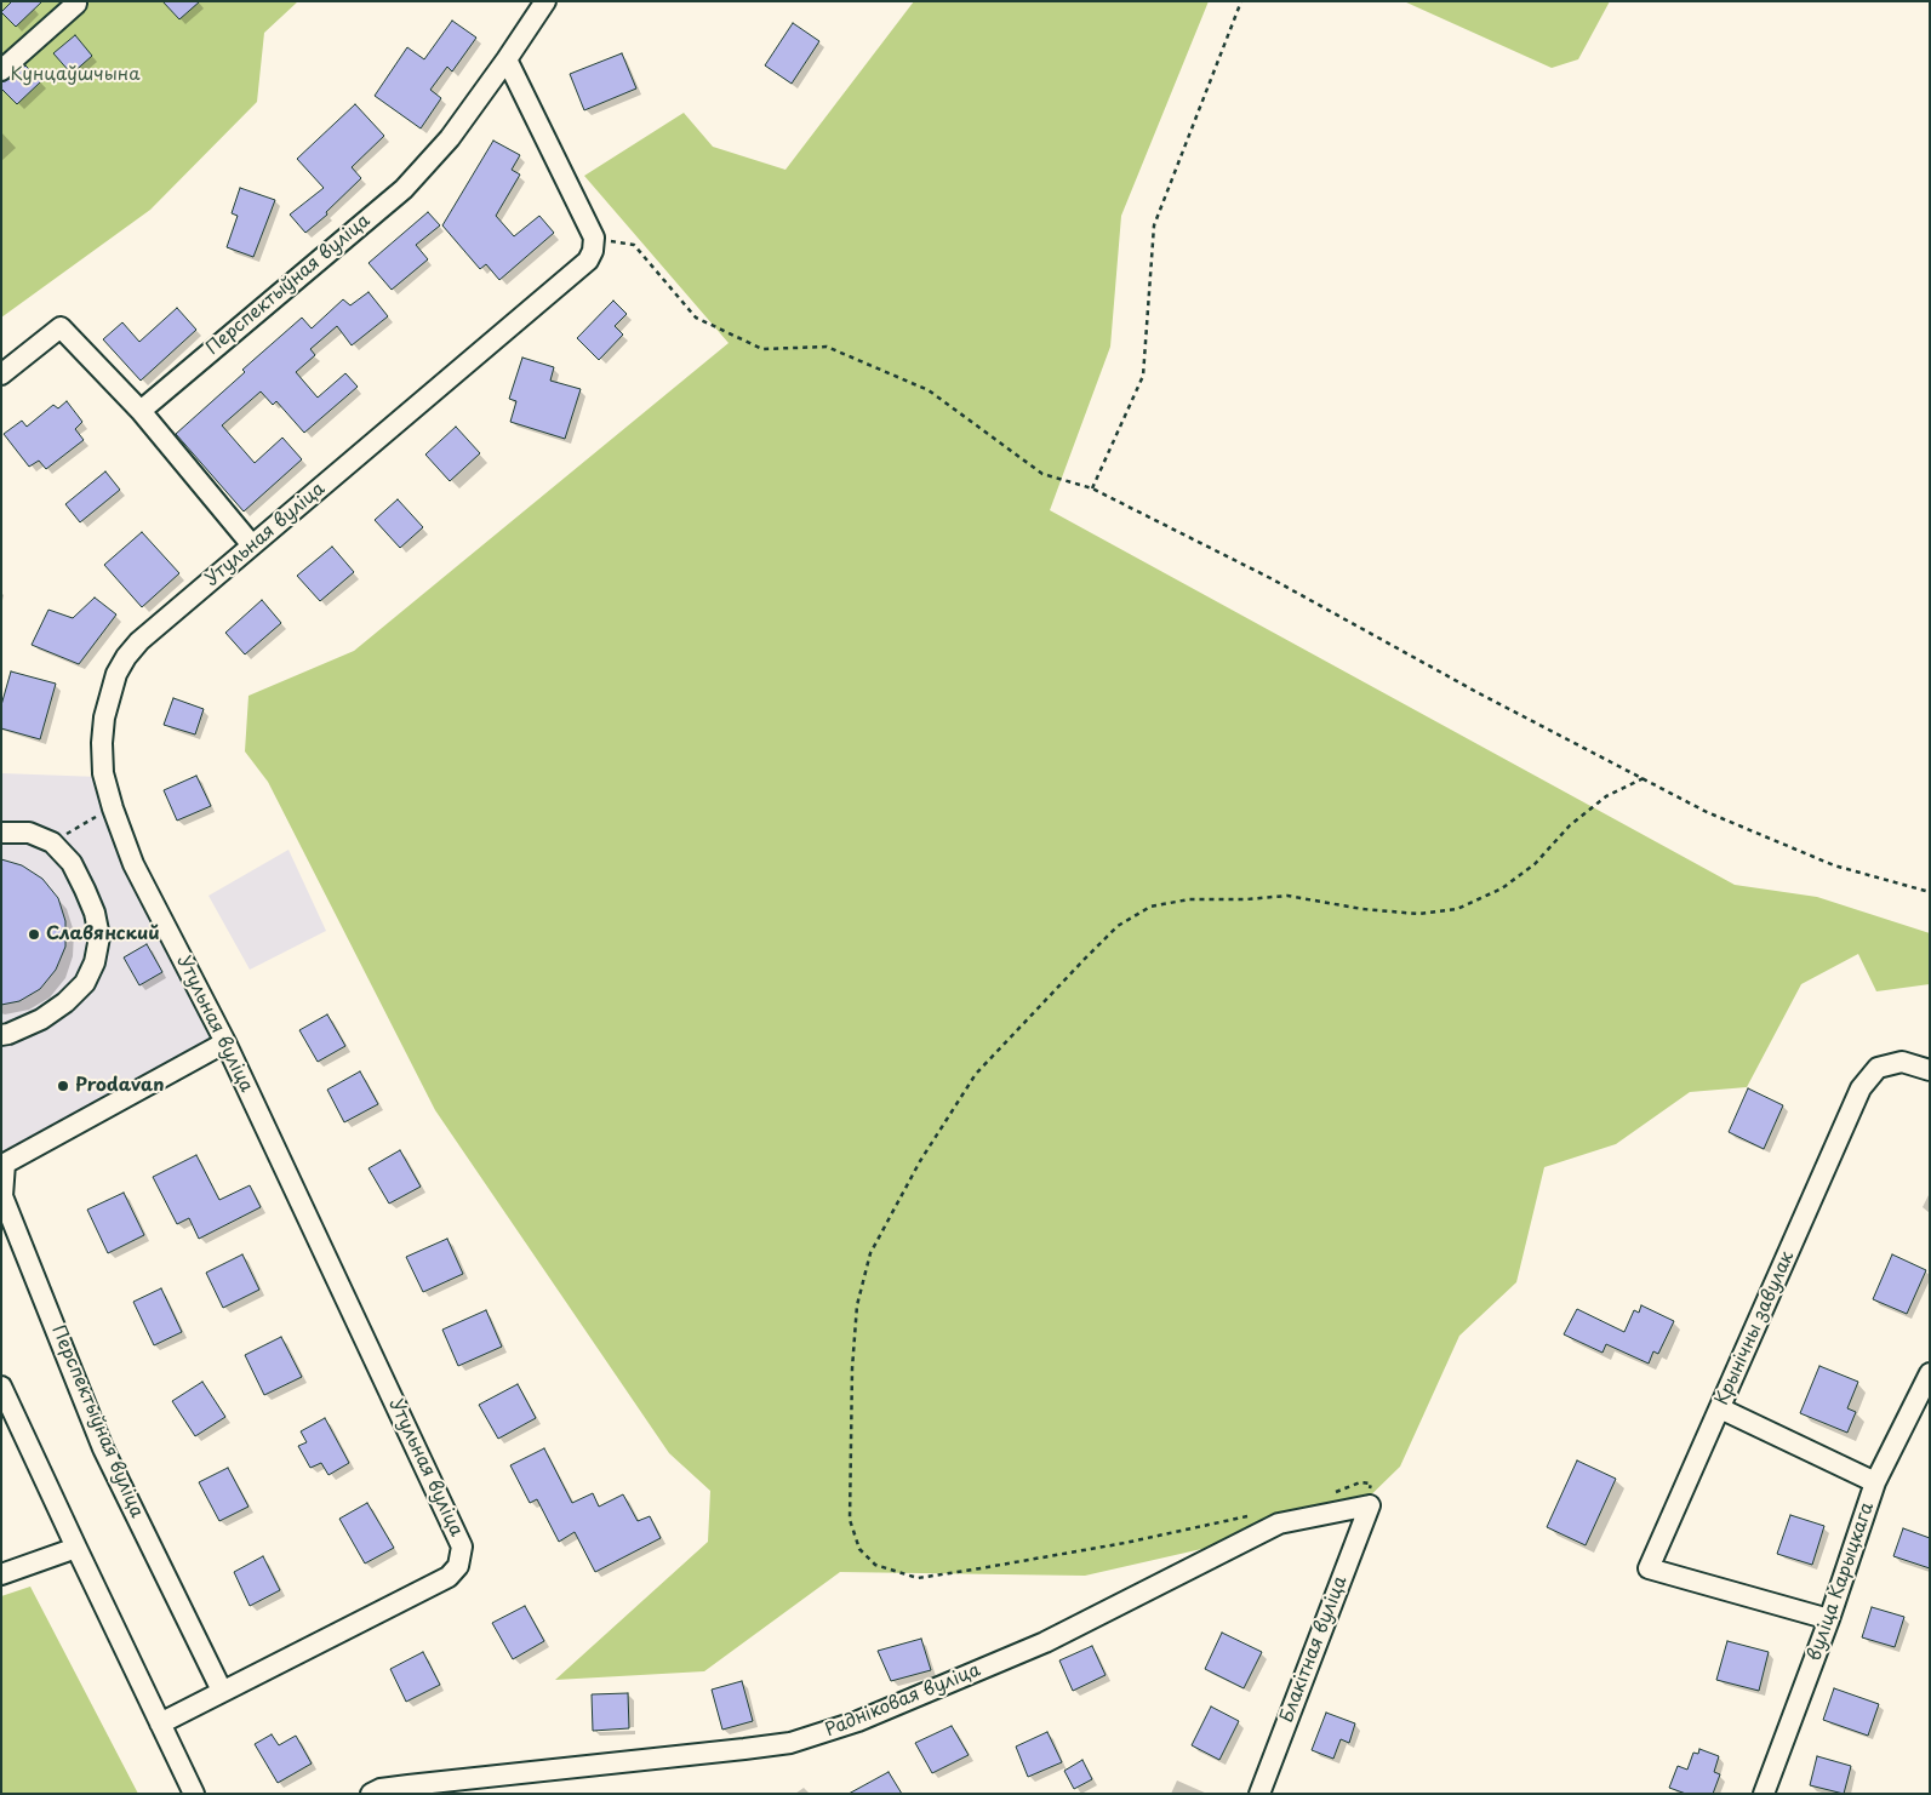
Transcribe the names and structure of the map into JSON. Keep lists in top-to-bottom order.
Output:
{
  "streets": {
    "street": [
      "Перспектыўная вуліца",
      "Утульная вуліца",
      "Крынічны завулак",
      "вуліца Карыцкага",
      "Блакітная вуліца",
      "Радніковая вуліца"
    ]
  },
  "crossings": [
    ["Перспектыўная вуліца", "Утульная вуліца"],
    ["Крынічны завулак", "вуліца Карыцкага"],
    ["Блакітная вуліца", "Радніковая вуліца"]
  ],
  "parks": ["Кунцаўшчына"],
  "places": ["Славянский", "Prodavan"]
}
